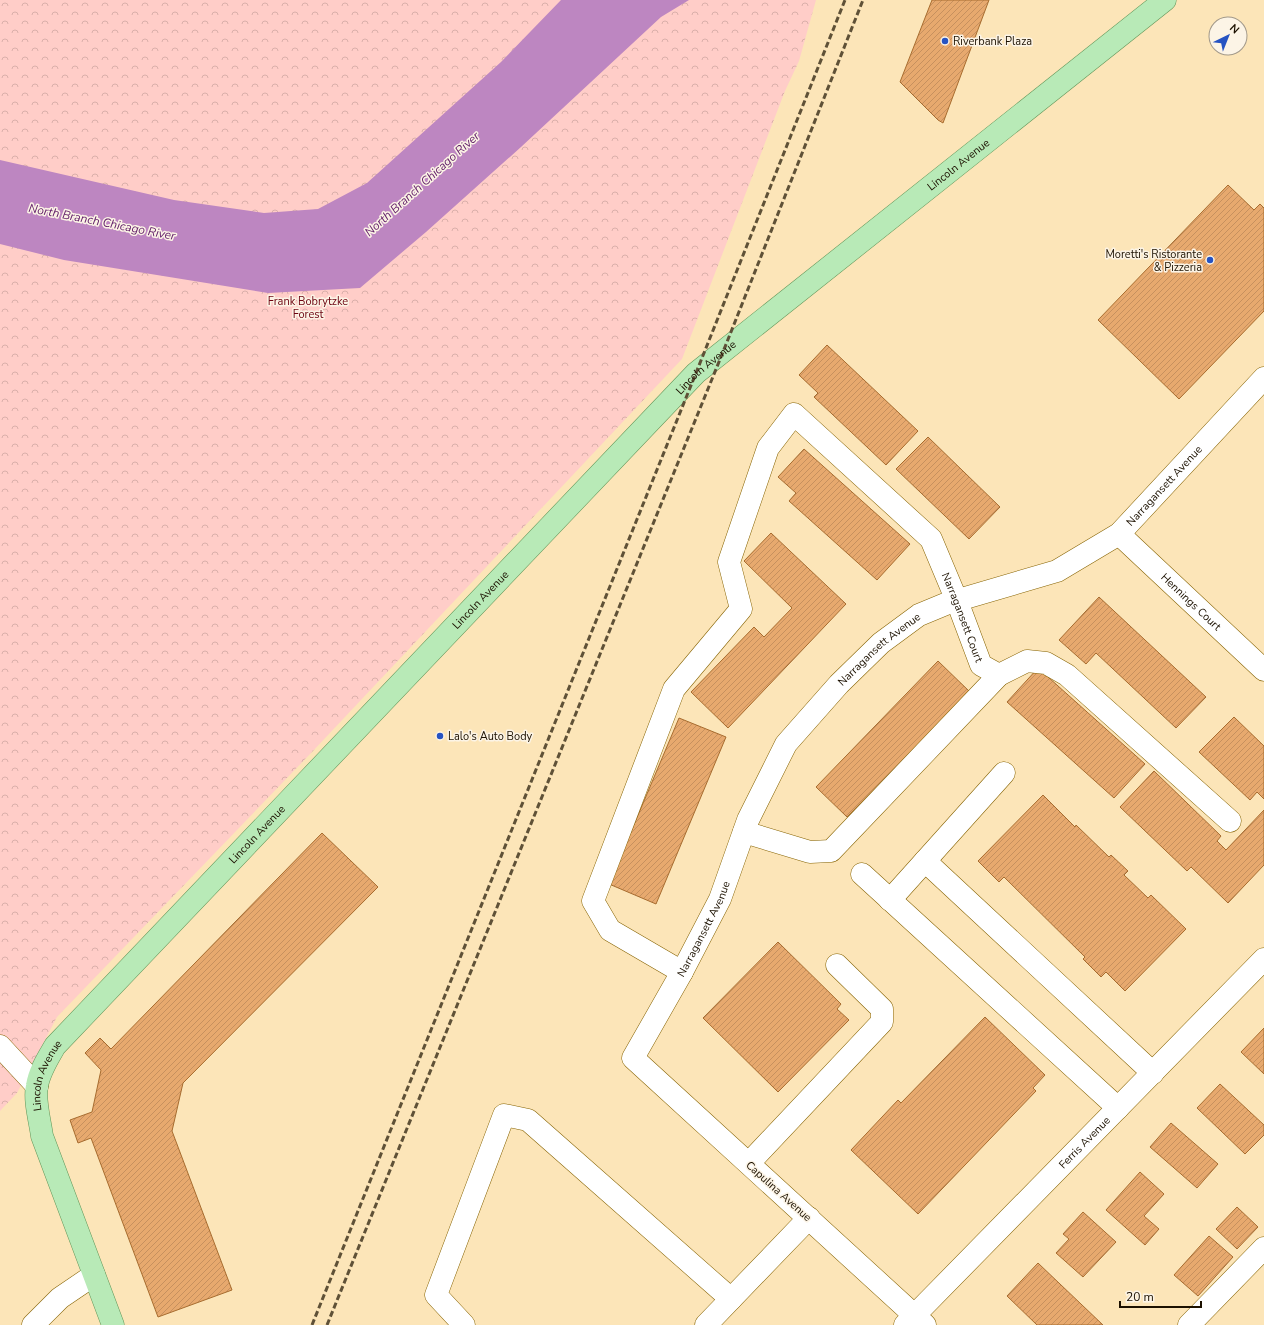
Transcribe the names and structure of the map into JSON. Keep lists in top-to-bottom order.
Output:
{
  "streets": {
    "main road": ["Lincoln Avenue"],
    "street": [
      "Narragansett Avenue",
      "Hennings Court",
      "Narragansett Court",
      "Ferris Avenue",
      "Capulina Avenue"
    ]
  },
  "crossings": [
    ["Narragansett Avenue", "Hennings Court"],
    ["Narragansett Avenue", "Narragansett Court"],
    ["Narragansett Avenue", "Capulina Avenue"],
    ["Ferris Avenue", "Capulina Avenue"]
  ],
  "water": ["North Branch Chicago River"],
  "parks": ["Frank Bobrytzke Forest"],
  "places": ["Riverbank Plaza", "Moretti's Ristorante & Pizzeria", "Lalo's Auto Body"],
  "scale_bar": "20 m",
  "north": "top right"
}
